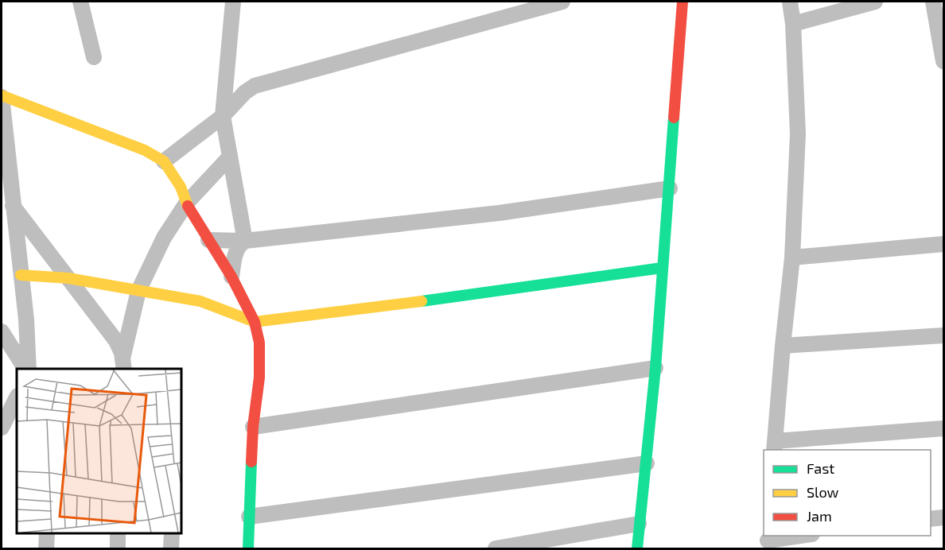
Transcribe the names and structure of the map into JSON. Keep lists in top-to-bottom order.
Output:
{
  "legend": ["Fast", "Slow", "Jam"]
}
